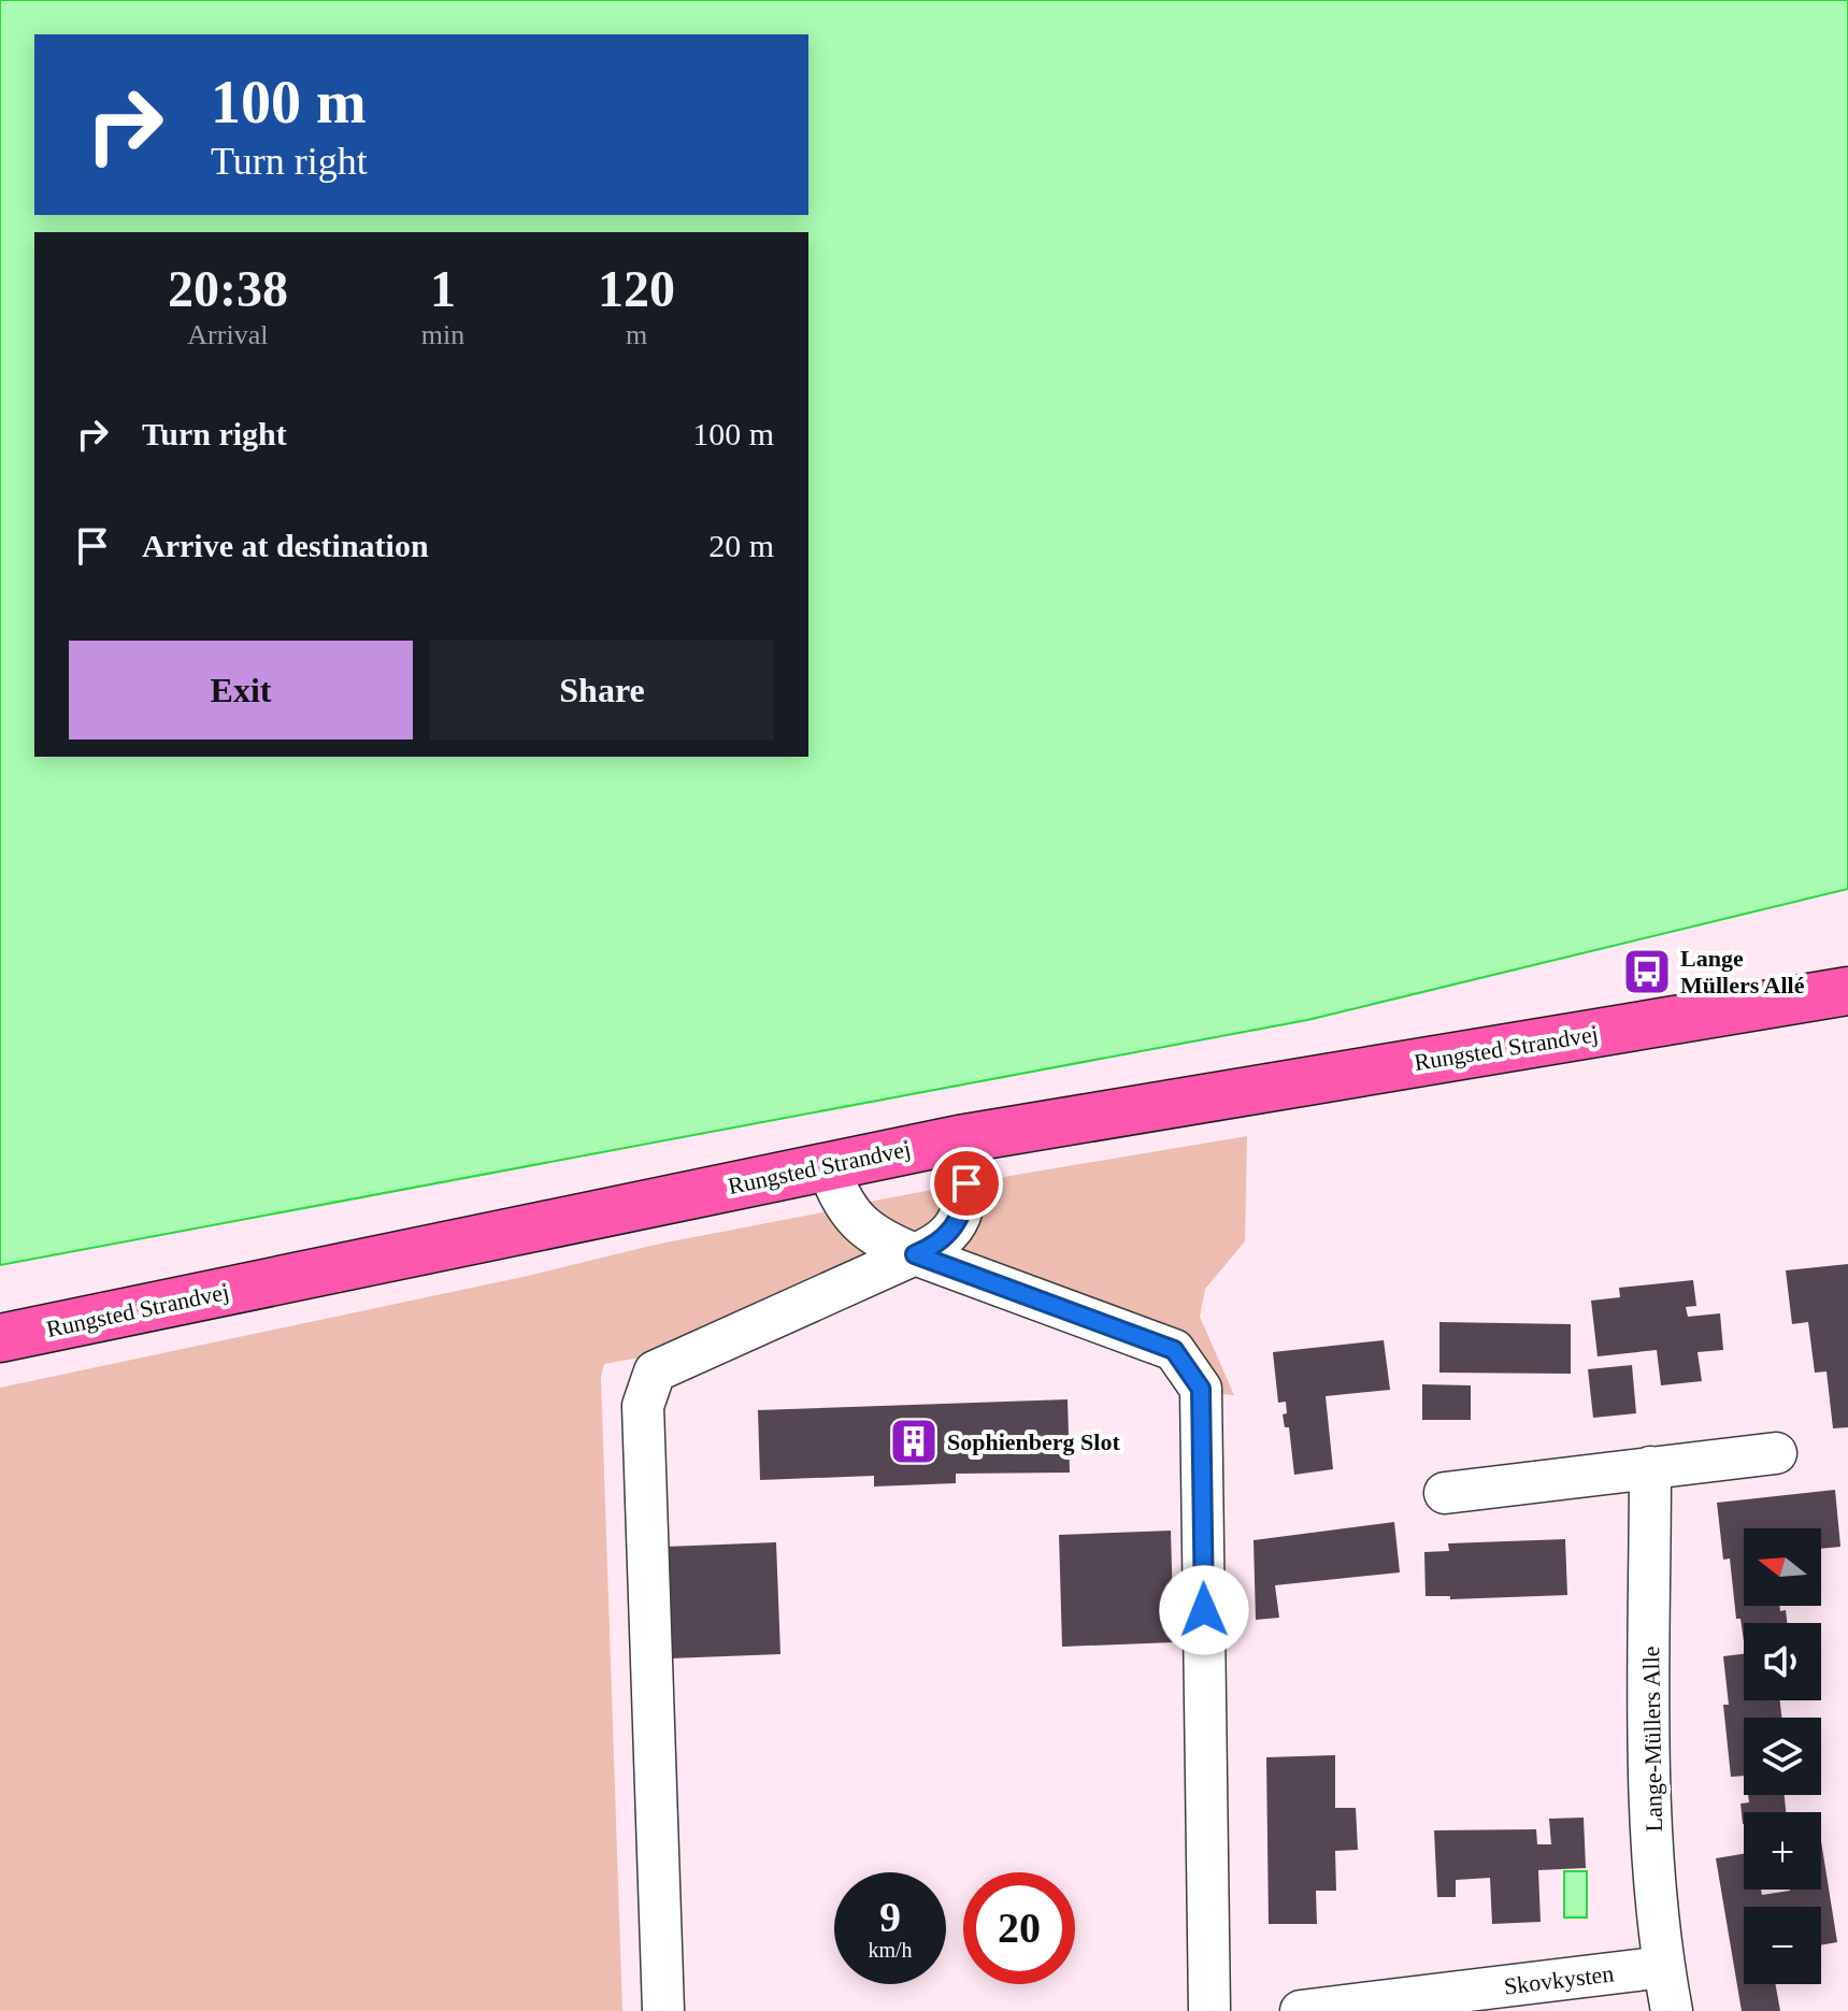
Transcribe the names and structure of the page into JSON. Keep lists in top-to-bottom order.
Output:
{
  "streets": {
    "main road": ["Rungsted Strandvej"],
    "street": ["Lange-Müllers Alle", "Skovkysten"]
  },
  "crossings": [
    ["Lange-Müllers Alle", "Skovkysten"]
  ],
  "places": {
    "bus stop": ["Lange Müllers Allé"],
    "building": ["Sophienberg Slot"]
  },
  "north": "left",
  "page": {
    "turn": ["100 m", "Turn right"],
    "eta": [
      "20:38",
      "Arrival",
      "1",
      "min",
      "120",
      "m"
    ],
    "list": [
      {
        "name": "Turn right",
        "value": "100 m"
      },
      {
        "name": "Arrive at destination",
        "value": "20 m"
      }
    ],
    "buttons": ["Exit", "Share"],
    "map_buttons": ["+", "−"],
    "speed": "9 km/h",
    "limit": "20"
  }
}
